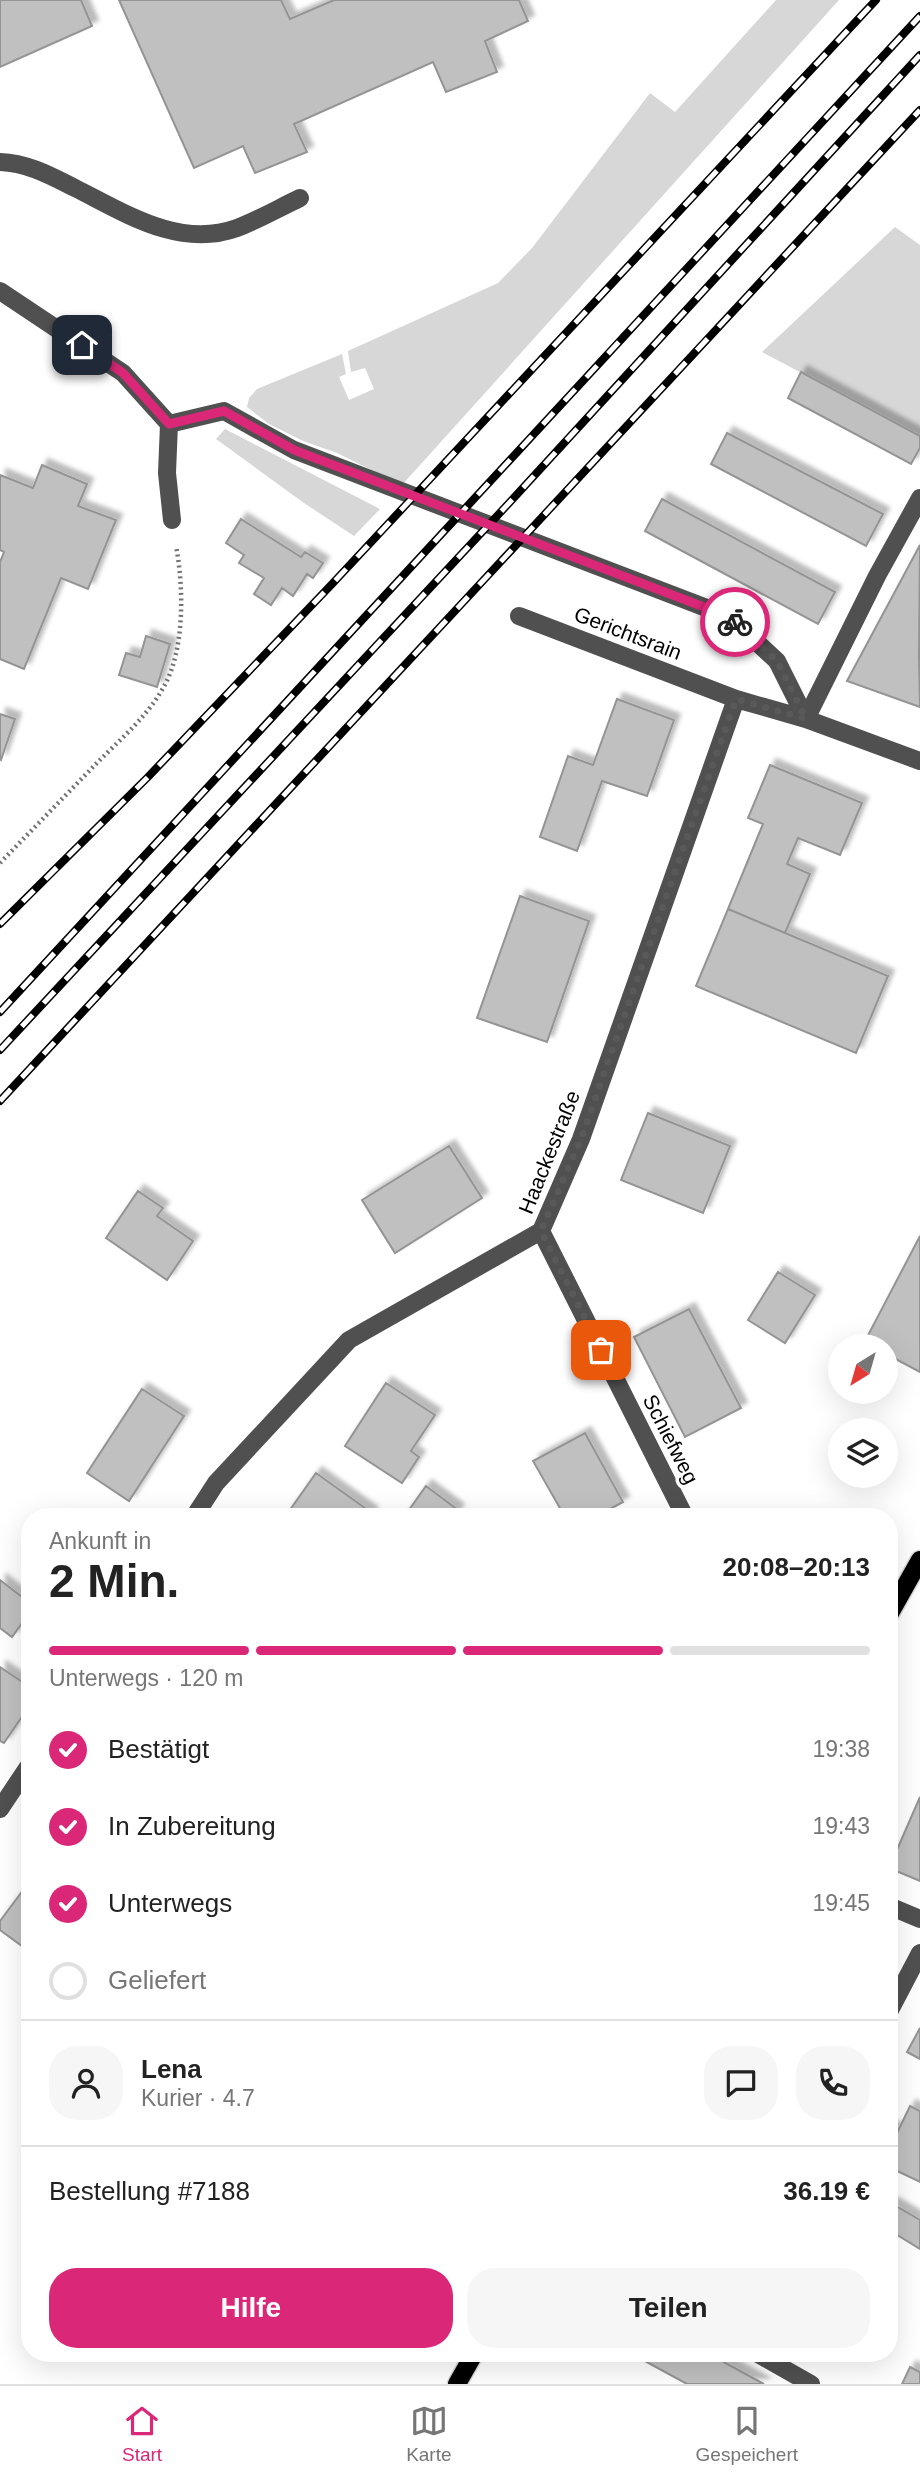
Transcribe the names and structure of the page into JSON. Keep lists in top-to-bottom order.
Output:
{
  "streets": {
    "street": ["Gerichtsrain", "Haackestraße", "Schiefweg"]
  },
  "crossings": [
    ["Gerichtsrain", "Haackestraße"],
    ["Haackestraße", "Schiefweg"]
  ],
  "north": "bottom left",
  "page": {
    "heading": ["2 Min.", "Ankunft in", "20:08–20:13"],
    "panel": [
      "Lena",
      "Kurier · 4.7",
      "Bestellung #7188",
      "36.19 €"
    ],
    "bar": "Unterwegs · 120 m",
    "list": [
      ["Bestätigt", "19:38"],
      ["In Zubereitung", "19:43"],
      ["Unterwegs", "19:45"],
      "Geliefert"
    ],
    "buttons": ["Hilfe", "Teilen"],
    "tabs": ["Start", "Karte", "Gespeichert"]
  }
}
